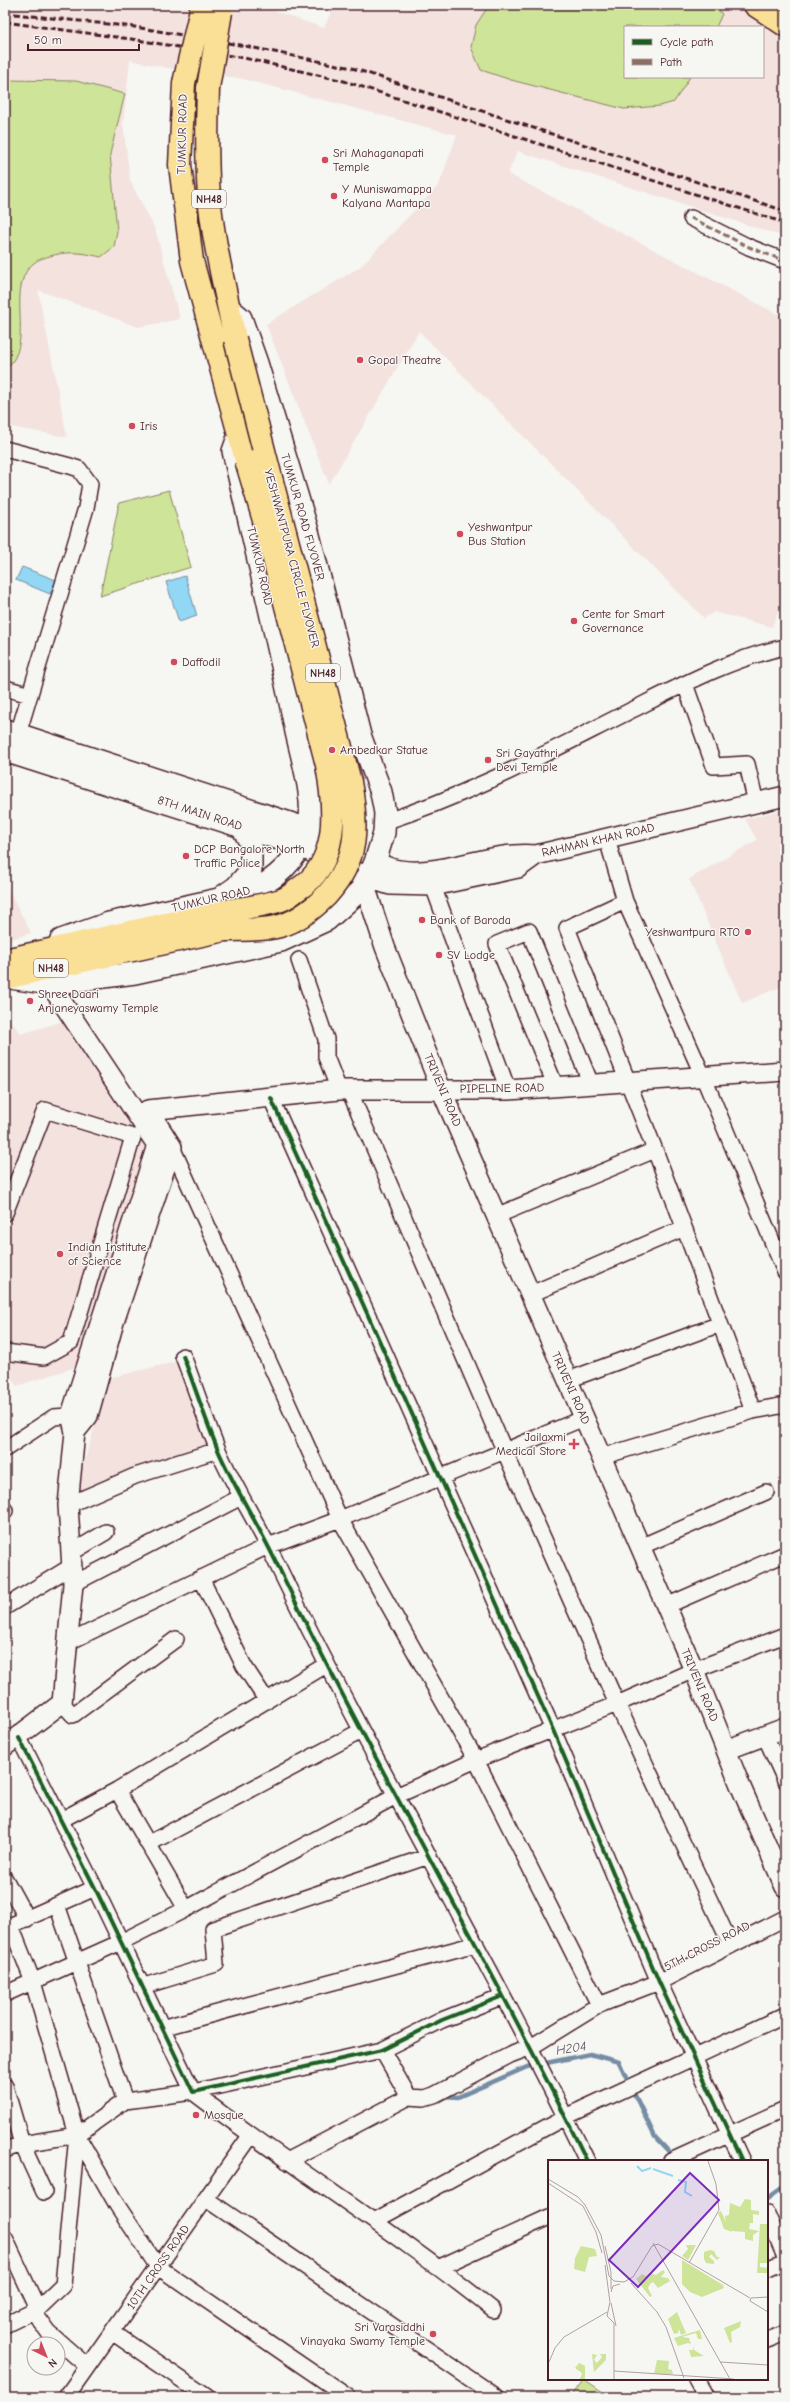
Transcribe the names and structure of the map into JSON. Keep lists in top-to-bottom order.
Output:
{
  "streets": {
    "main road": [
      "TUMKUR ROAD",
      "NH48",
      "TUMKUR ROAD FLYOVER",
      "YESHWANTPURA CIRCLE FLYOVER",
      "8TH MAIN ROAD"
    ],
    "street": [
      "RAHMAN KHAN ROAD",
      "PIPELINE ROAD",
      "TRIVENI ROAD",
      "5TH CROSS ROAD",
      "10TH CROSS ROAD"
    ]
  },
  "crossings": [
    ["TUMKUR ROAD", "TUMKUR ROAD FLYOVER"],
    ["TUMKUR ROAD", "YESHWANTPURA CIRCLE FLYOVER"],
    ["TUMKUR ROAD", "8TH MAIN ROAD"],
    ["TUMKUR ROAD FLYOVER", "YESHWANTPURA CIRCLE FLYOVER"],
    ["8TH MAIN ROAD", "RAHMAN KHAN ROAD"],
    ["8TH MAIN ROAD", "TRIVENI ROAD"],
    ["PIPELINE ROAD", "TRIVENI ROAD"]
  ],
  "water": ["H204"],
  "places": {
    "other": [
      "Sri Mahaganapati Temple",
      "Y Muniswamappa Kalyana Mantapa",
      "Gopal Theatre",
      "Iris",
      "Yeshwantpur Bus Station",
      "Cente for Smart Governance",
      "Daffodil",
      "Ambedkar Statue",
      "Sri Gayathri Devi Temple",
      "DCP Bangalore North Traffic Police",
      "Bank of Baroda",
      "Yeshwantpura RTO",
      "SV Lodge",
      "Shree Daari Anjaneyaswamy Temple",
      "Indian Institute of Science",
      "Mosque",
      "Sri Varasiddhi Vinayaka Swamy Temple"
    ],
    "health": ["Jailaxmi Medical Store"]
  },
  "legend": ["Cycle path", "Path"],
  "scale_bar": "50 m",
  "north": "bottom right"
}
